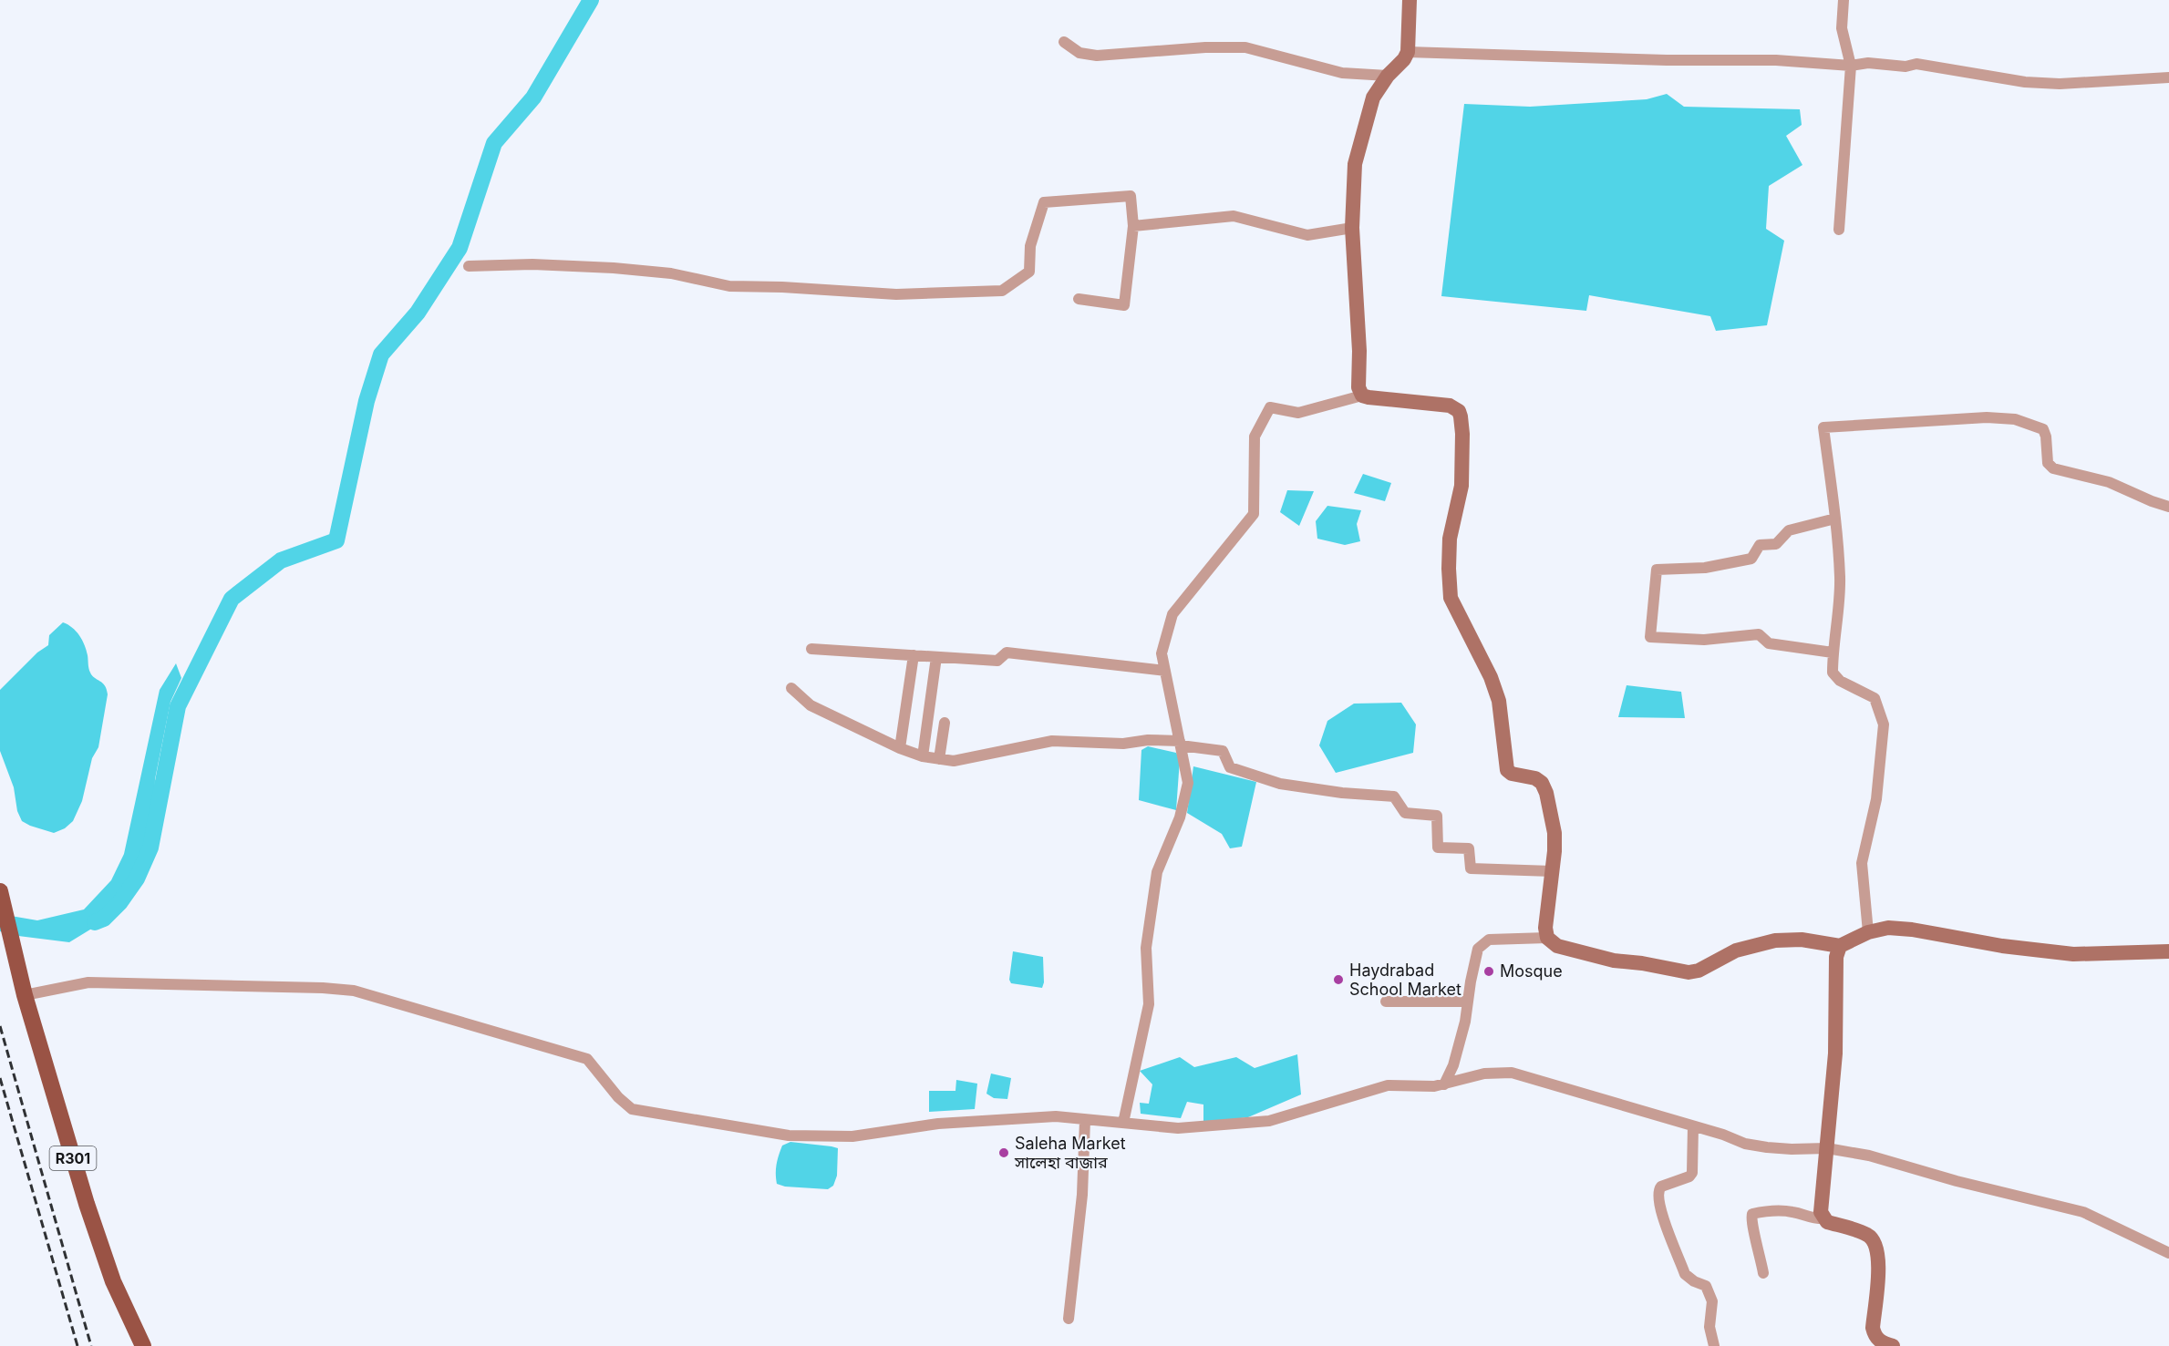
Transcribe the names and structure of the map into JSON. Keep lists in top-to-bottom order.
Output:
{
  "streets": {
    "main road": ["R301"]
  },
  "places": ["Mosque", "Haydrabad School Market", "Saleha Market সালেহা বাজার"]
}
